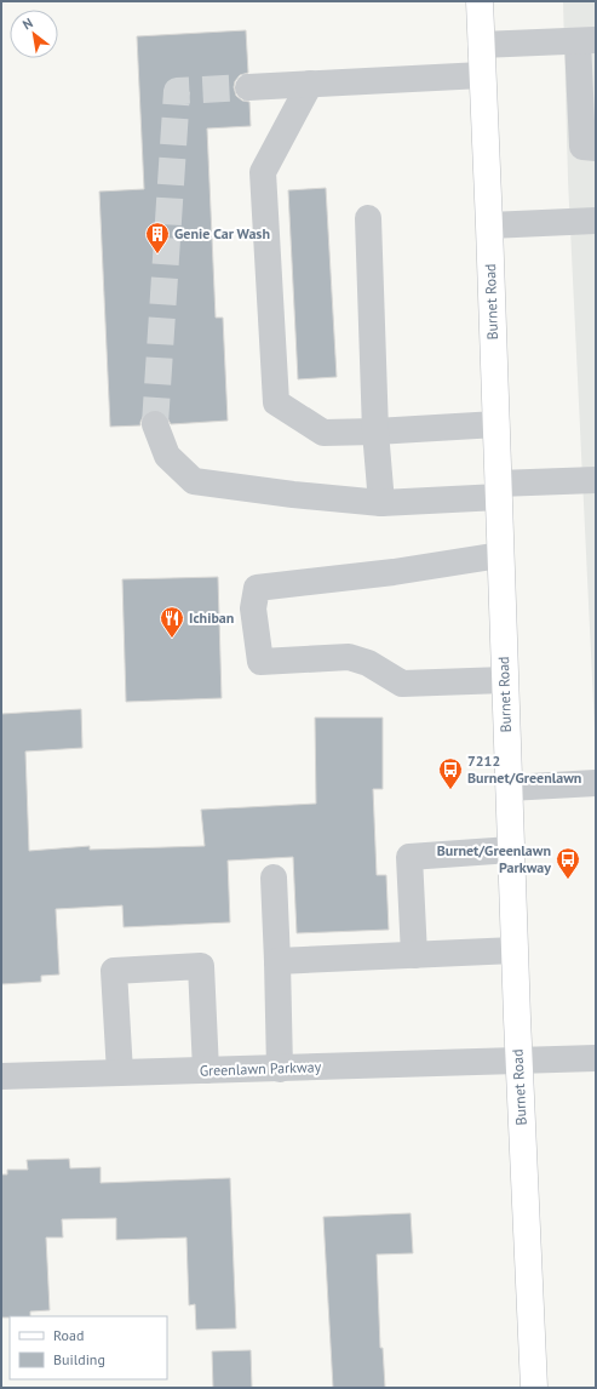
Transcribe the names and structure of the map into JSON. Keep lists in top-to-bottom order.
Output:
{
  "streets": {
    "main road": ["Burnet Road"],
    "street": ["Greenlawn Parkway"]
  },
  "crossings": [
    ["Burnet Road", "Greenlawn Parkway"]
  ],
  "places": {
    "building": ["Genie Car Wash"],
    "restaurant": ["Ichiban"],
    "bus stop": ["7212 Burnet/Greenlawn", "Burnet/Greenlawn Parkway"]
  },
  "legend": ["Road", "Building"],
  "north": "top left"
}
